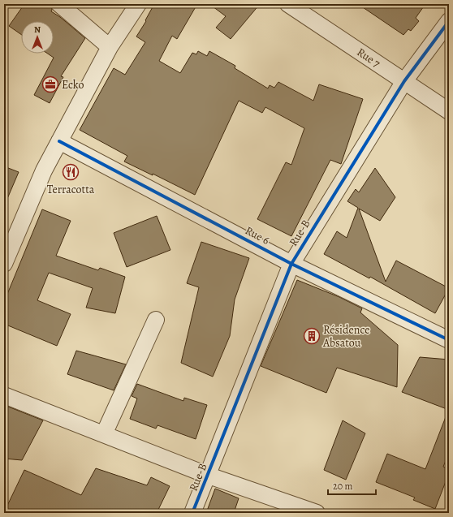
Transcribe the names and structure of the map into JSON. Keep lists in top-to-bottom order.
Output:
{
  "streets": {
    "street": ["Rue 7", "Rue-B", "Rue 6"]
  },
  "crossings": [
    ["Rue 7", "Rue-B"],
    ["Rue-B", "Rue 6"]
  ],
  "places": {
    "office": ["Ecko"],
    "restaurant": ["Terracotta"],
    "building": ["Résidence Absatou"]
  },
  "scale_bar": "20 m",
  "north": "top"
}
